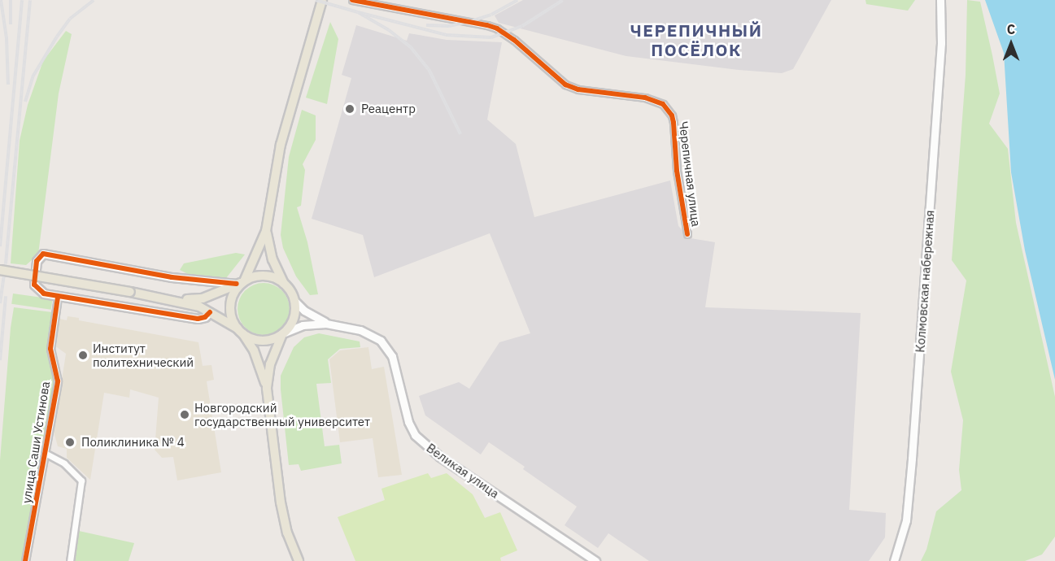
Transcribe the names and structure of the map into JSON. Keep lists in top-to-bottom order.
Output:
{
  "streets": {
    "main road": ["Колмовская набережная", "Великая улица"],
    "street": ["Черепичная улица", "улица Саши Устинова"]
  },
  "districts": ["ЧЕРЕПИЧНЫЙ ПОСЁЛОК"],
  "places": [
    "Реацентр",
    "Институт политехнический",
    "Новгородский государственный университет",
    "Поликлиника № 4"
  ],
  "north": "top"
}
